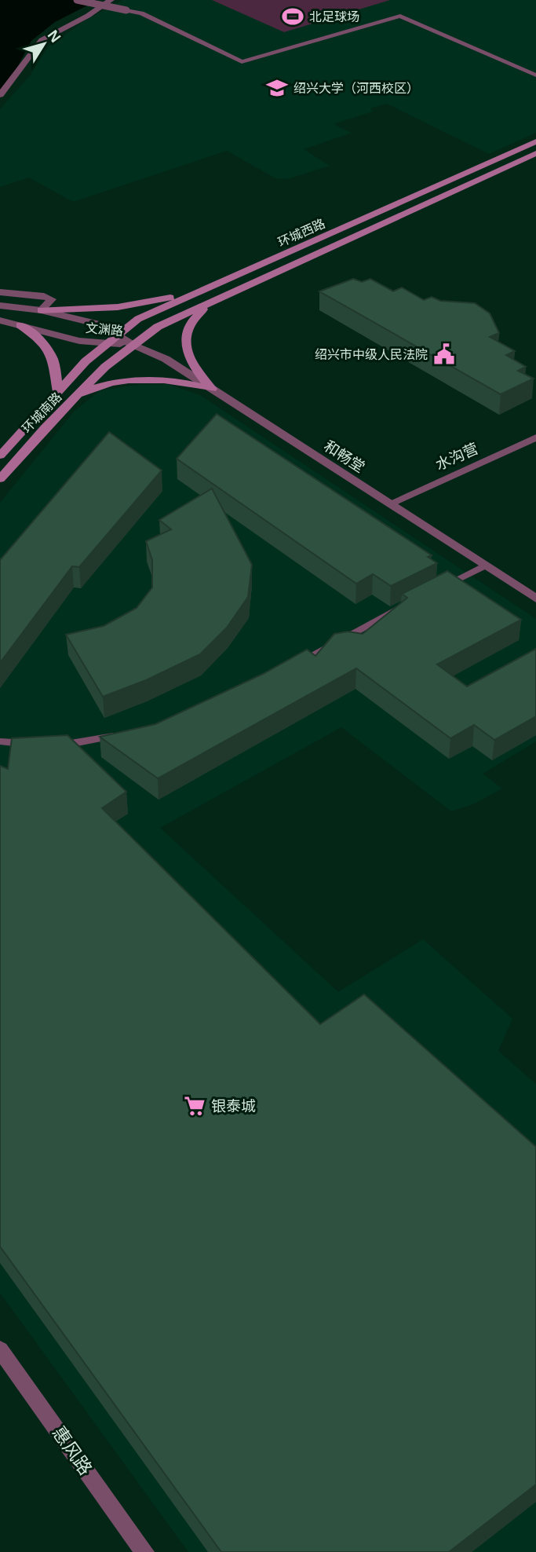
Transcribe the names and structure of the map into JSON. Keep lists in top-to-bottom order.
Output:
{
  "streets": {
    "main road": ["环城西路", "环城南路"],
    "street": [
      "文渊路",
      "和畅堂",
      "水沟营",
      "惠风路"
    ]
  },
  "crossings": [
    ["环城西路", "文渊路"],
    ["环城西路", "环城南路"],
    ["环城西路", "和畅堂"],
    ["文渊路", "和畅堂"],
    ["和畅堂", "水沟营"]
  ],
  "places": {
    "sports": ["北足球场"],
    "school or university": ["绍兴大学（河西校区）"],
    "public building": ["绍兴市中级人民法院"],
    "supermarket": ["银泰城"]
  },
  "north": "top right"
}
